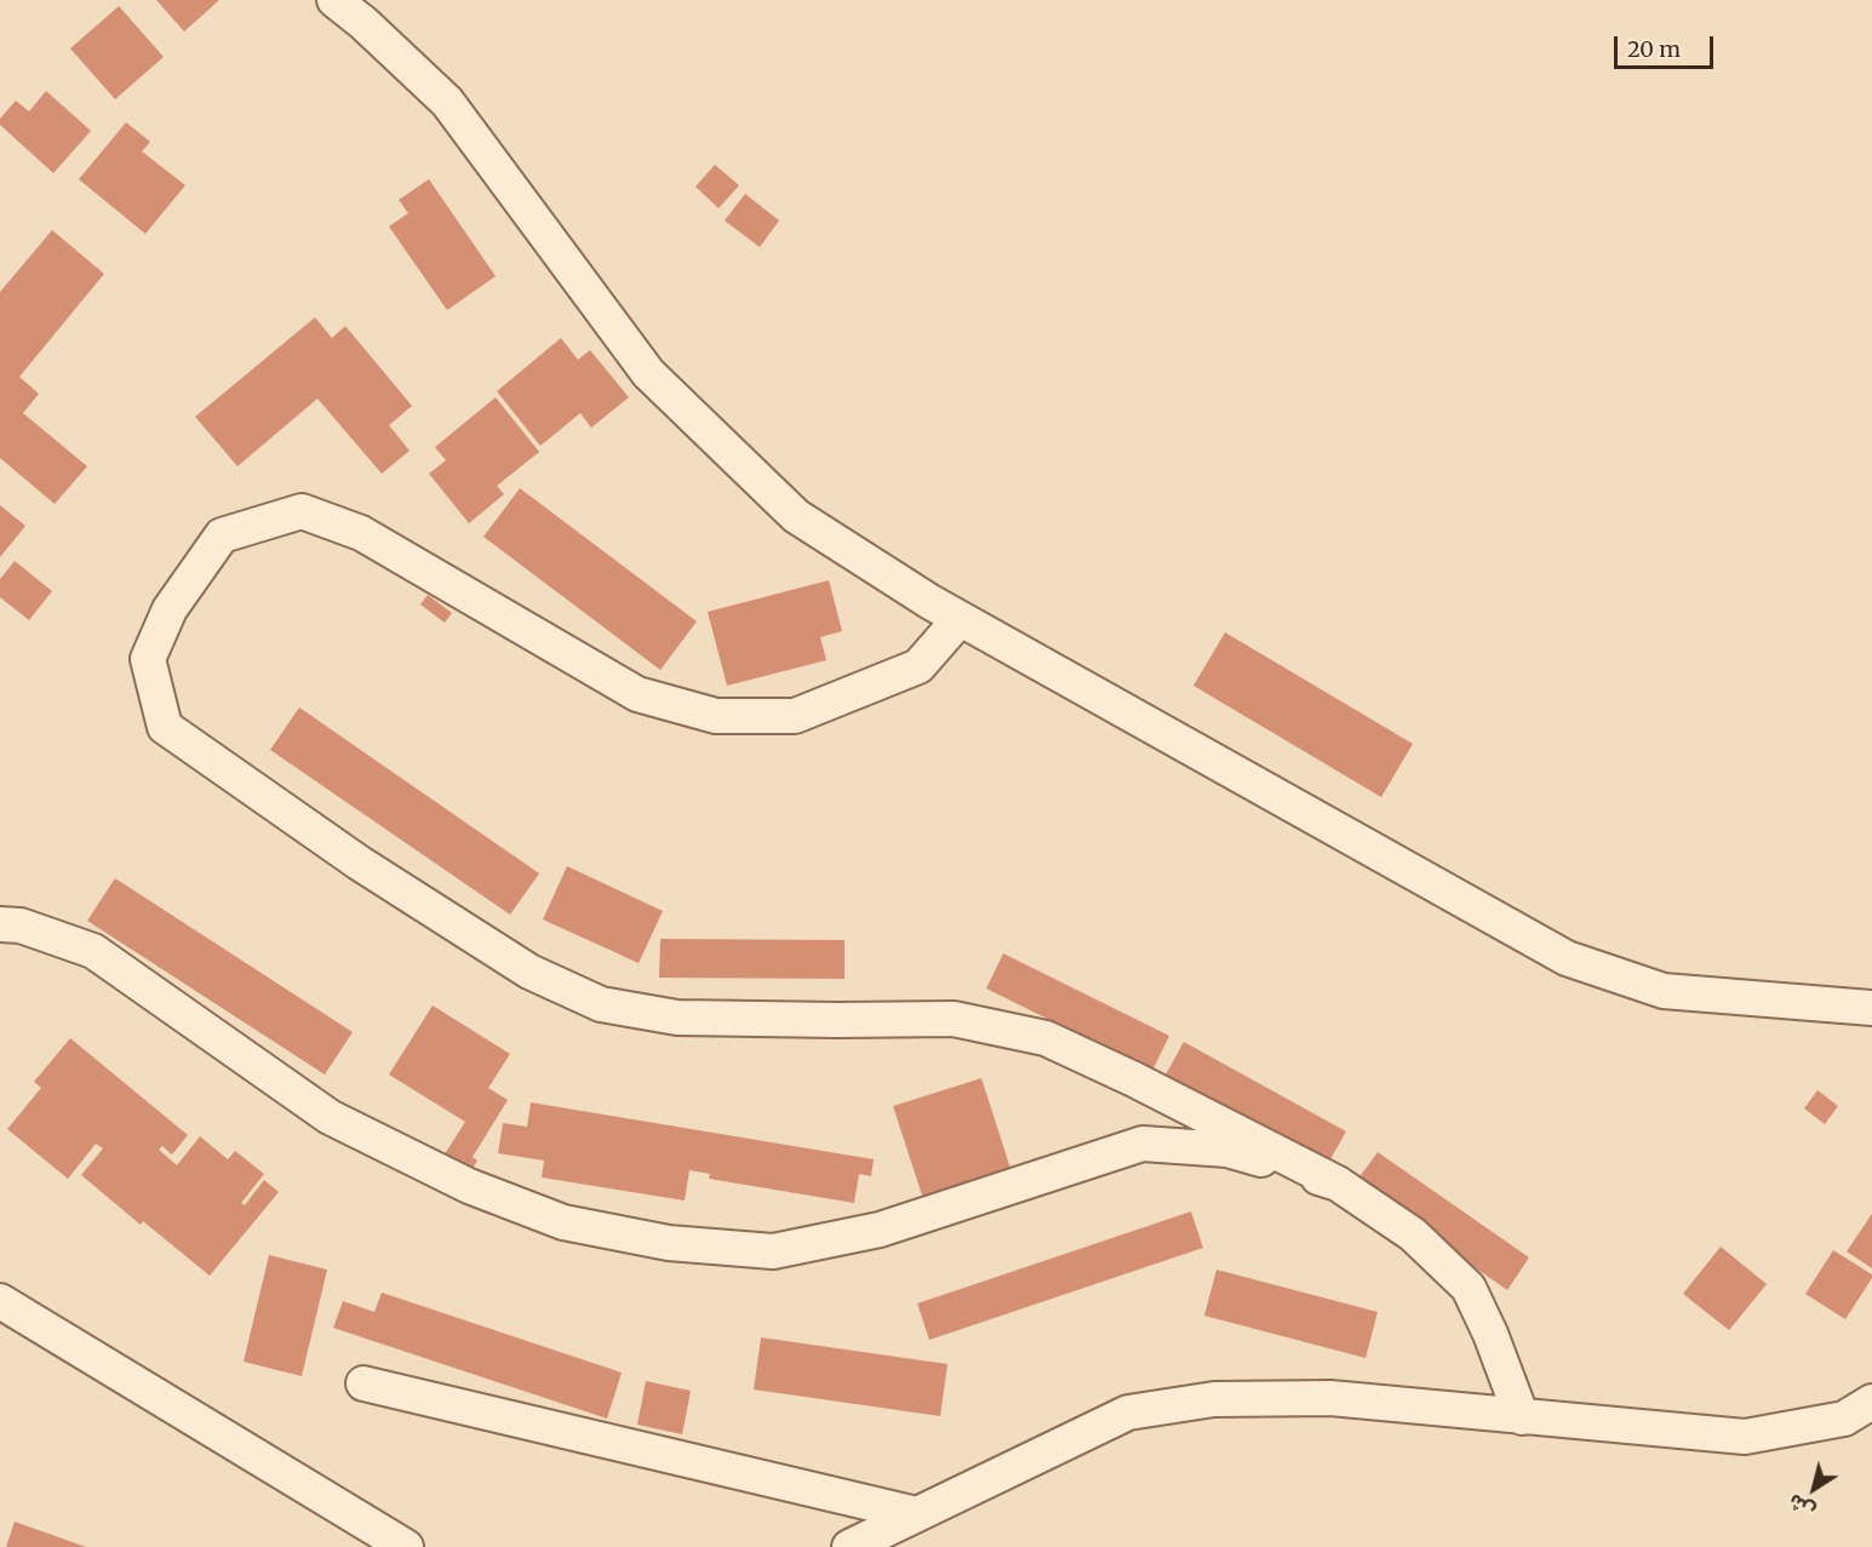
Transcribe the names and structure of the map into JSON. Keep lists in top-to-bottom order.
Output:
{
  "scale_bar": "20 m",
  "north": "bottom left"
}
